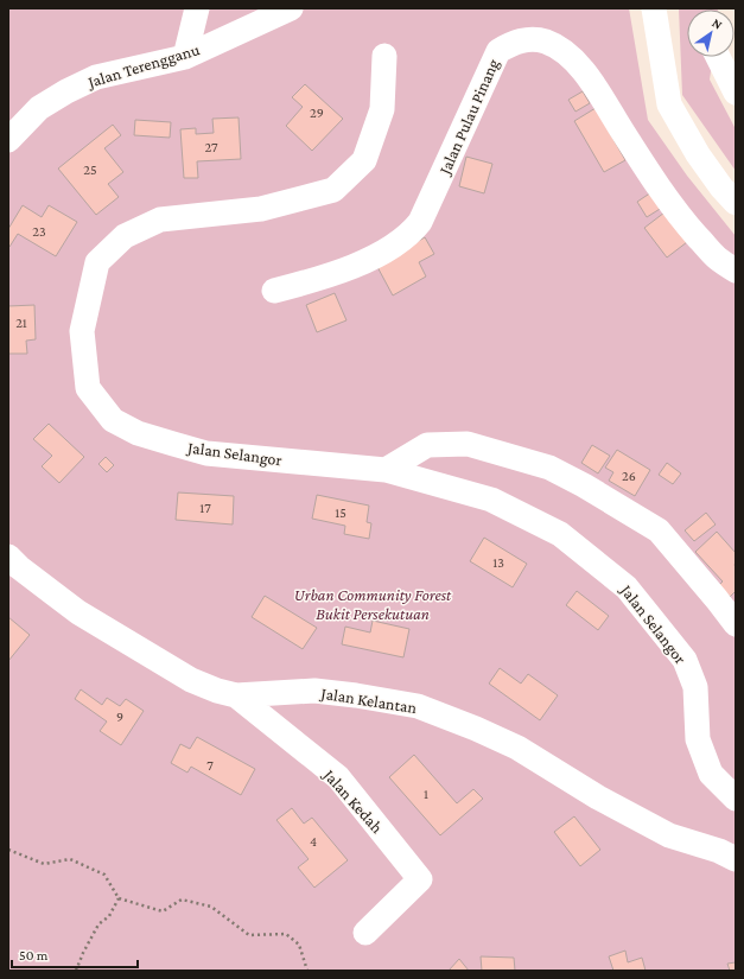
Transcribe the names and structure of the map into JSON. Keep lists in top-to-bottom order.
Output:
{
  "streets": {
    "street": [
      "Jalan Terengganu",
      "Jalan Pulau Pinang",
      "Jalan Selangor",
      "Jalan Kelantan",
      "Jalan Kedah"
    ]
  },
  "crossings": [
    ["Jalan Kelantan", "Jalan Kedah"]
  ],
  "parks": ["Urban Community Forest Bukit Persekutuan"],
  "house_numbers": [
    "29",
    "27",
    "25",
    "23",
    "21",
    "26",
    "17",
    "15",
    "13",
    "9",
    "7",
    "1",
    "4"
  ],
  "scale_bar": "50 m",
  "north": "top right"
}
